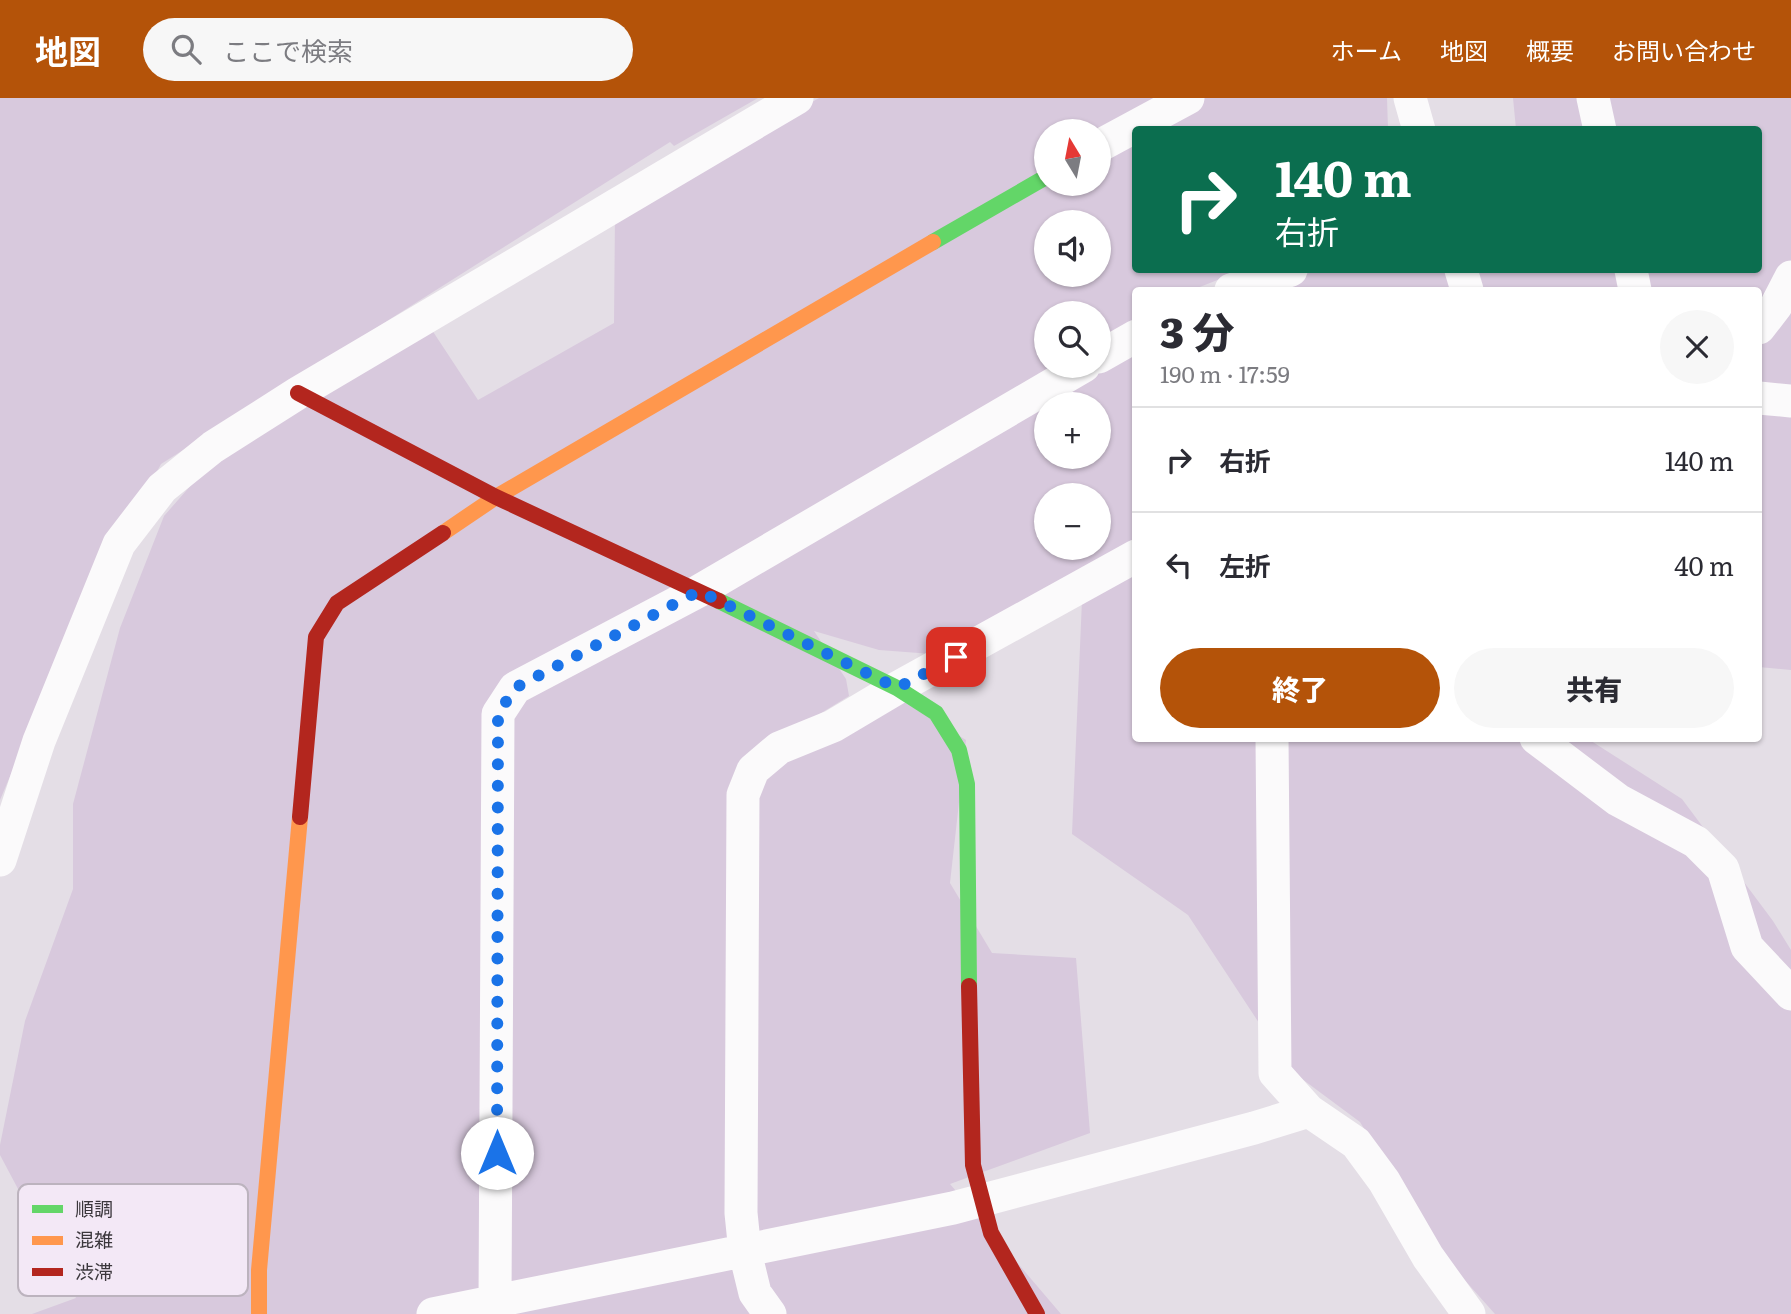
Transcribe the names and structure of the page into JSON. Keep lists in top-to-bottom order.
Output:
{
  "legend": ["順調", "混雑", "渋滞"],
  "north": "top",
  "page": {
    "header": "地図",
    "search": "ここで検索",
    "nav": [
      "ホーム",
      "地図",
      "概要",
      "お問い合わせ"
    ],
    "map_buttons": ["+", "−"],
    "turn": ["140 m", "右折"],
    "heading": ["3 分", "190 m · 17:59"],
    "list": [
      {
        "name": "右折",
        "value": "140 m"
      },
      {
        "name": "左折",
        "value": "40 m"
      }
    ],
    "buttons": ["終了", "共有"]
  }
}
